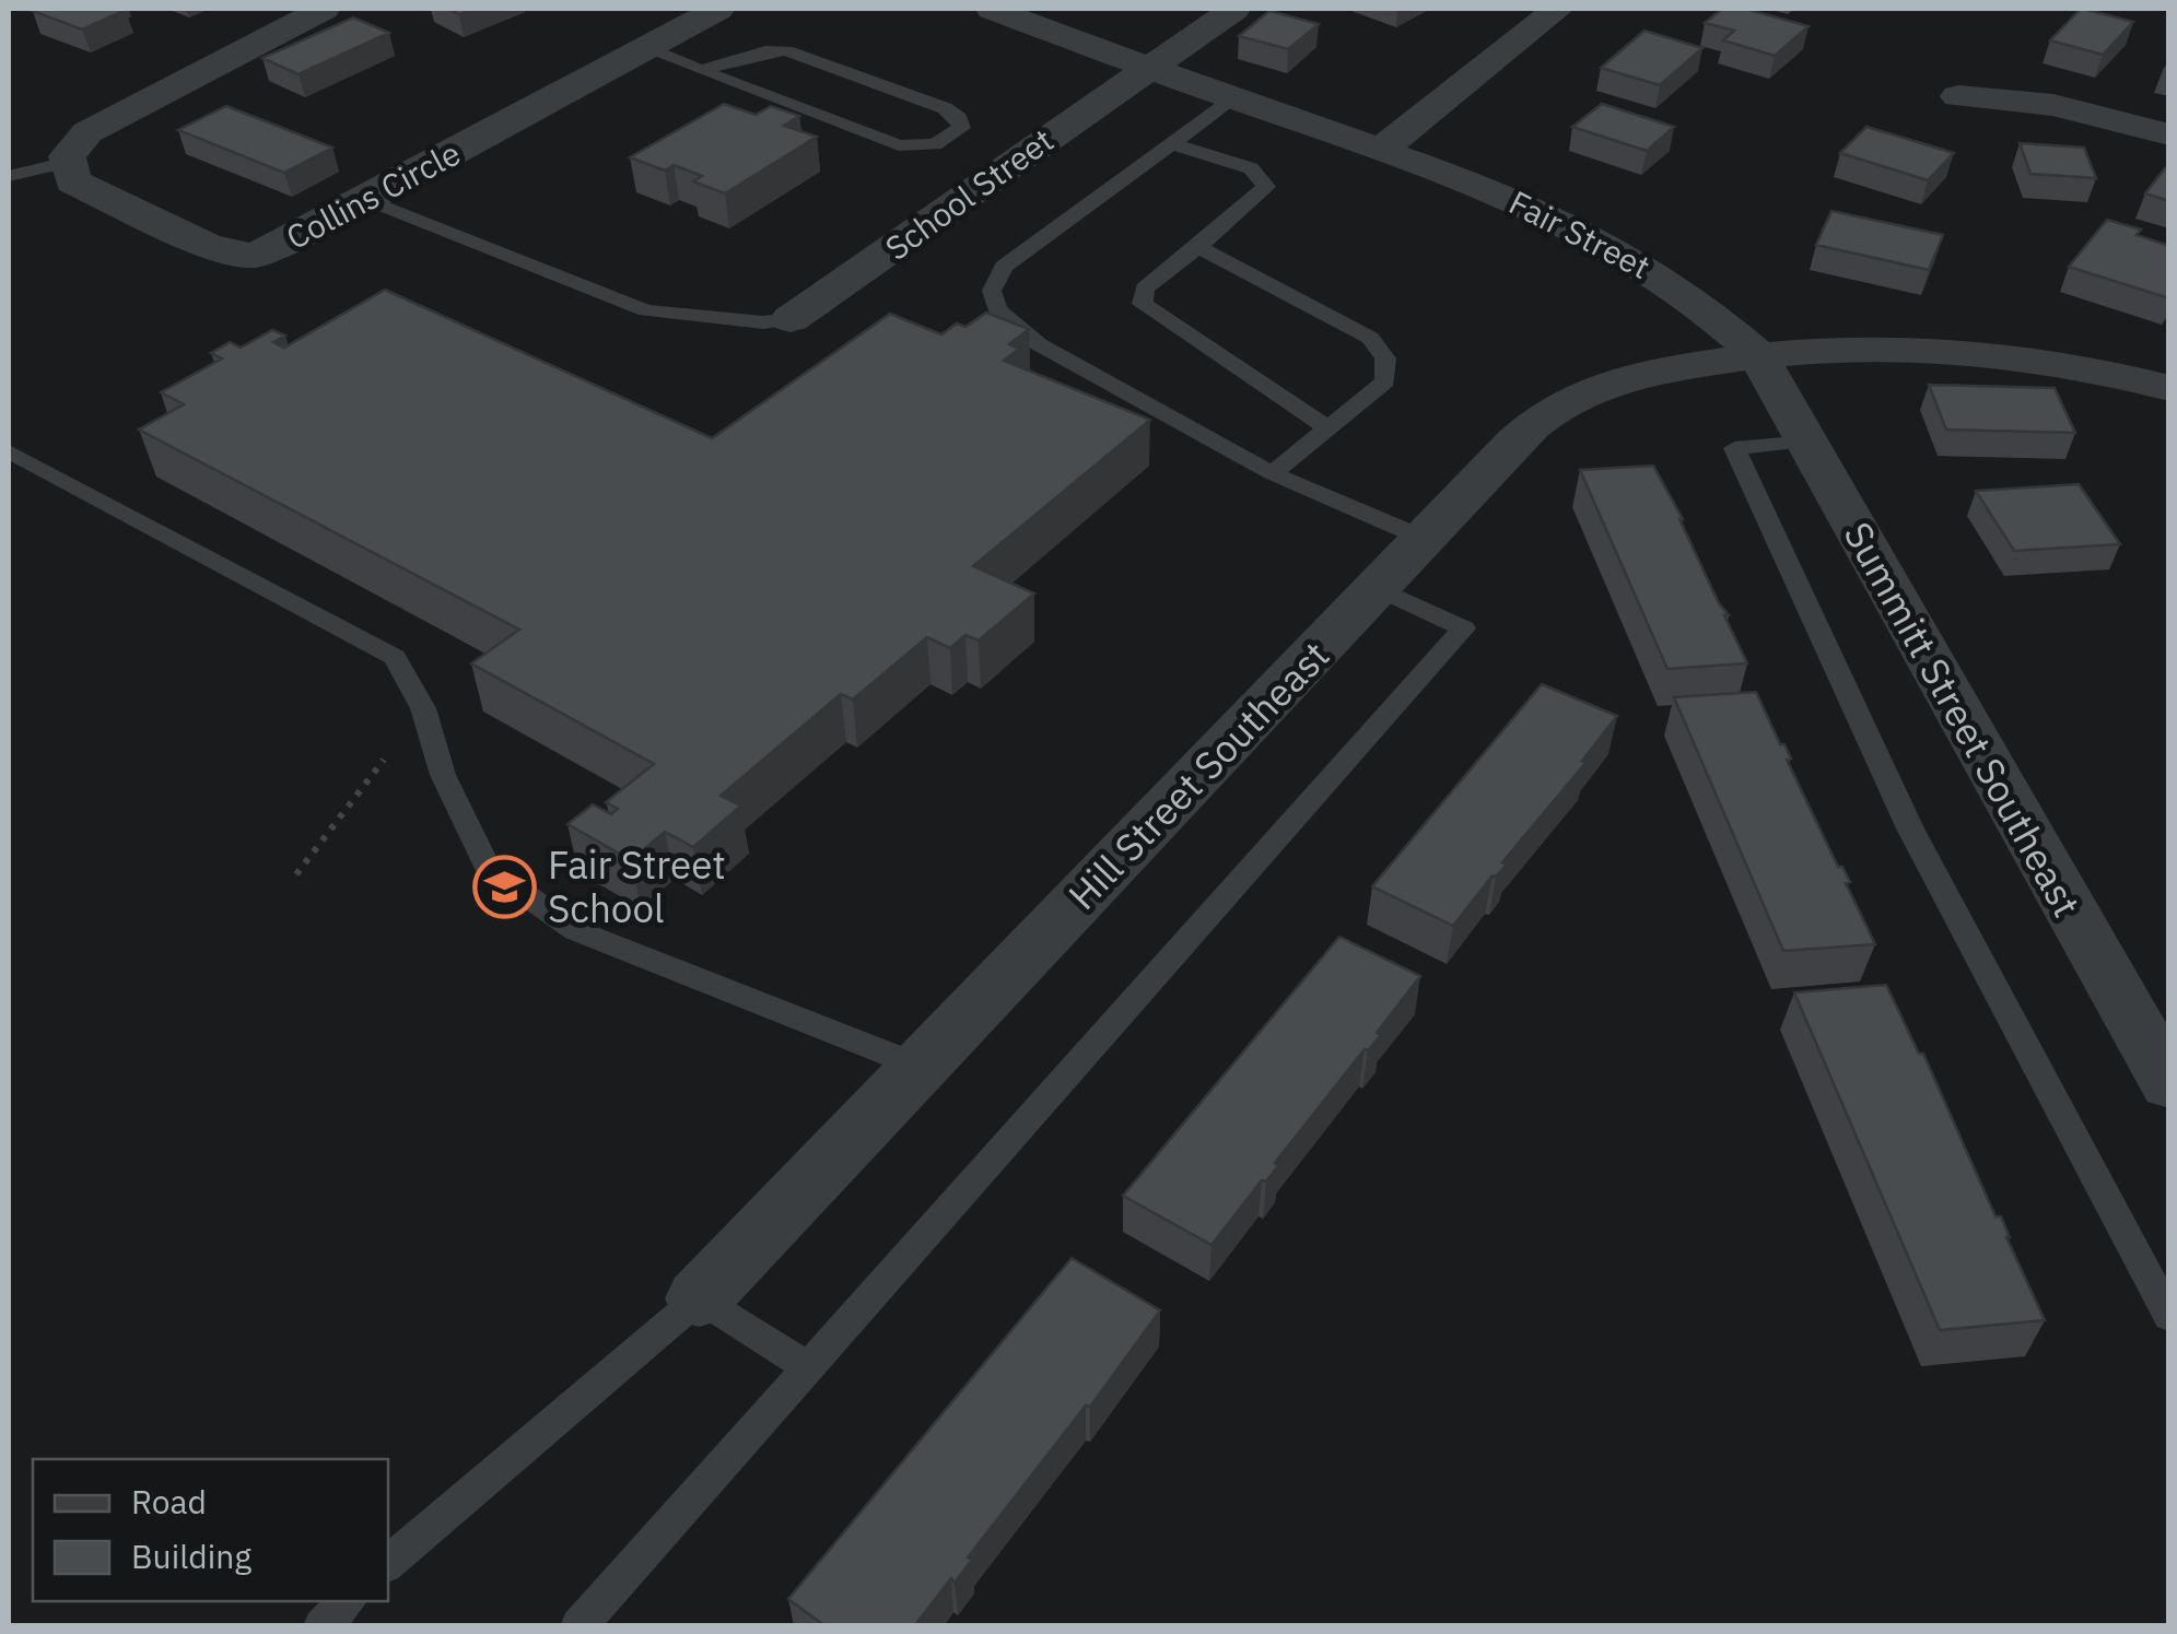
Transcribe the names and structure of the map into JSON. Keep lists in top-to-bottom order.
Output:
{
  "streets": {
    "street": [
      "School Street",
      "Collins Circle",
      "Fair Street",
      "Summitt Street Southeast",
      "Hill Street Southeast"
    ]
  },
  "crossings": [
    ["School Street", "Fair Street"],
    ["Fair Street", "Summitt Street Southeast"],
    ["Fair Street", "Hill Street Southeast"],
    ["Summitt Street Southeast", "Hill Street Southeast"]
  ],
  "places": {
    "school or university": ["Fair Street School"]
  },
  "legend": ["Road", "Building"]
}
